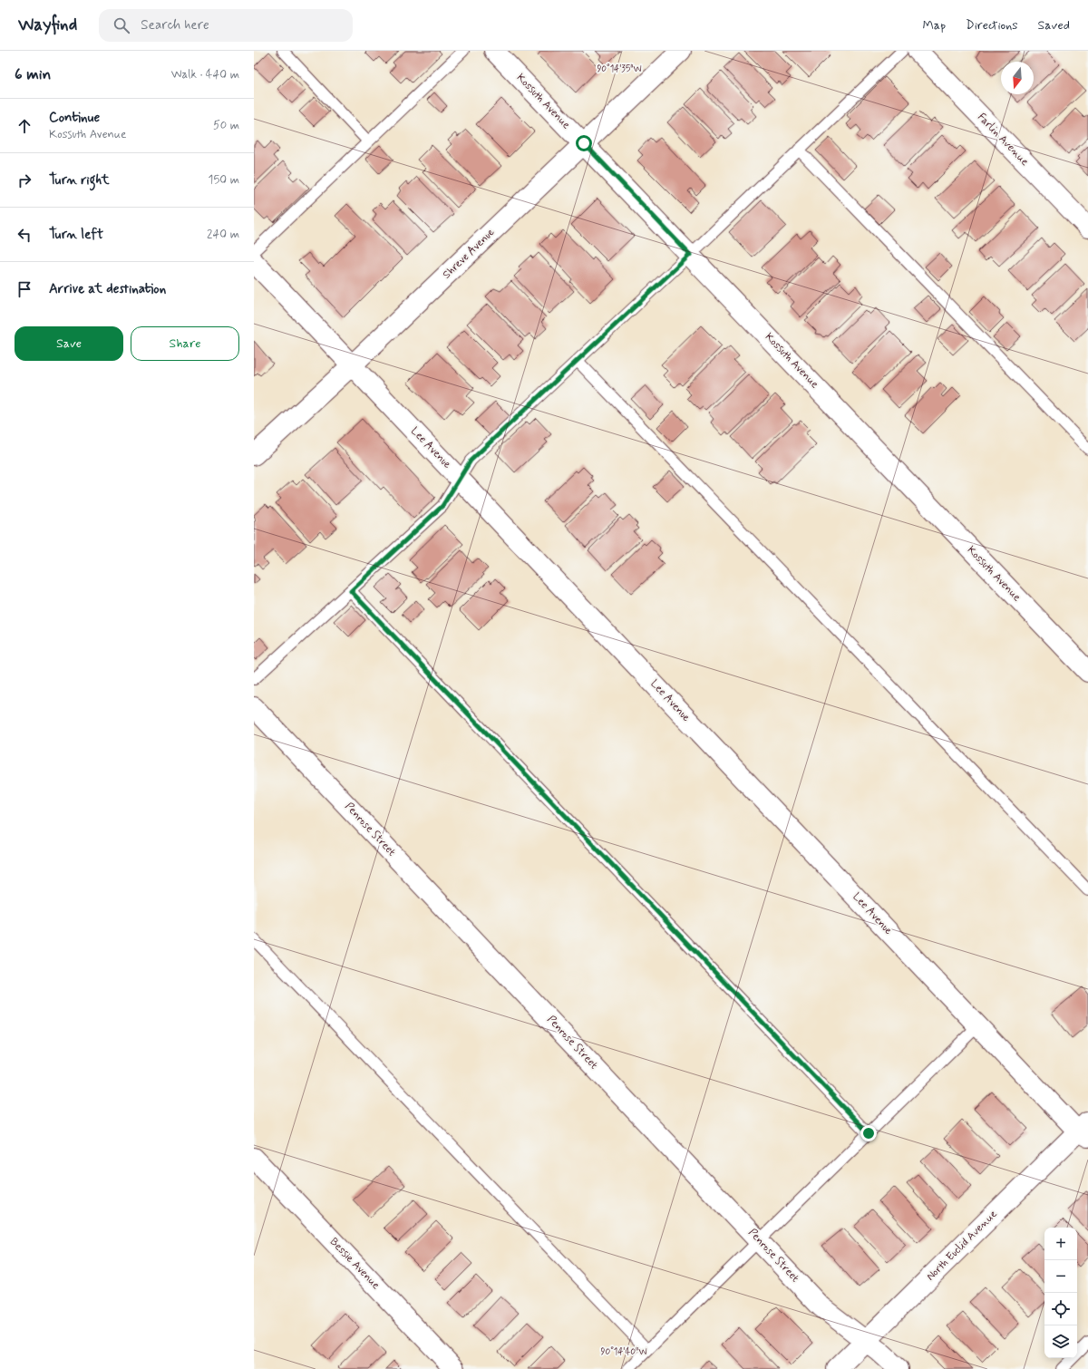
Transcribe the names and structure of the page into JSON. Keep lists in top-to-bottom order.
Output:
{
  "streets": {
    "street": [
      "Kossuth Avenue",
      "Farlin Avenue",
      "Shreve Avenue",
      "Lee Avenue",
      "Penrose Street",
      "North Euclid Avenue",
      "Bessie Avenue"
    ]
  },
  "crossings": [
    ["Kossuth Avenue", "Shreve Avenue"],
    ["Shreve Avenue", "Lee Avenue"],
    ["Lee Avenue", "North Euclid Avenue"],
    ["Penrose Street", "North Euclid Avenue"]
  ],
  "north": "bottom",
  "page": {
    "header": "Wayfind",
    "search": "Search here",
    "nav": ["Map", "Directions", "Saved"],
    "heading": ["6 min", "Walk · 440 m"],
    "list": [
      ["Continue", "Kossuth Avenue", "50 m"],
      ["Turn right", "150 m"],
      ["Turn left", "240 m"],
      "Arrive at destination"
    ],
    "buttons": ["Save", "Share"],
    "map_buttons": ["+", "−"]
  },
  "coordinates": ["90°14'35\"W", "90°14'40\"W"]
}
